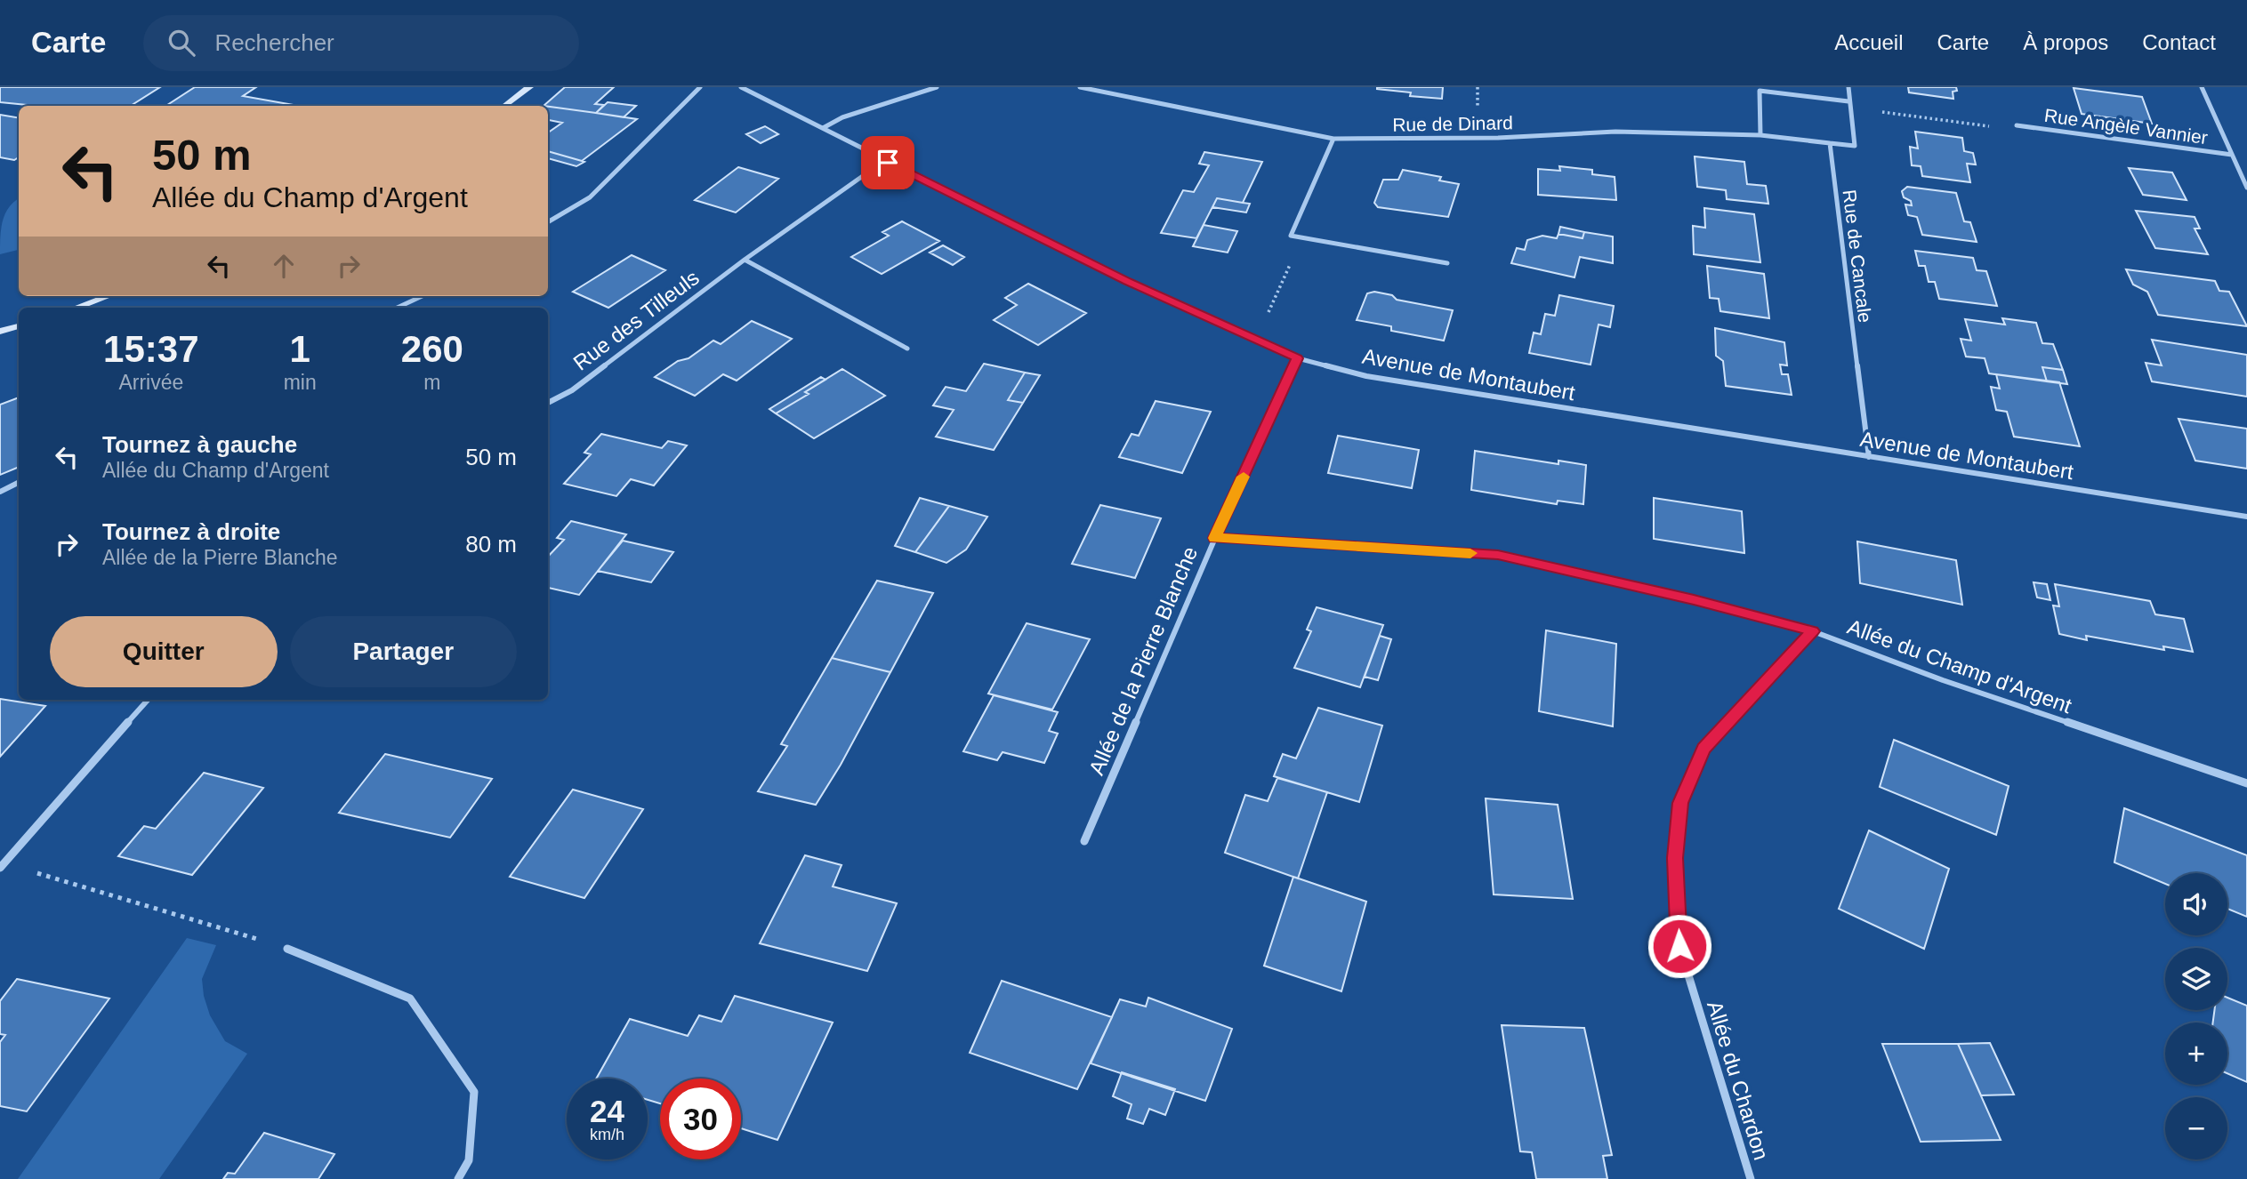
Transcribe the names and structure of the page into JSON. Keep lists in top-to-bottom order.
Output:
{
  "streets": {
    "street": [
      "Rue de Dinard",
      "Rue Angèle Vannier",
      "Rue de Cancale",
      "Rue des Tilleuls",
      "Avenue de Montaubert",
      "Allée de la Pierre Blanche",
      "Allée du Champ d'Argent",
      "Allée du Chardon"
    ]
  },
  "crossings": [
    ["Rue de Dinard", "Rue de Cancale"],
    ["Rue de Cancale", "Avenue de Montaubert"],
    ["Rue des Tilleuls", "Avenue de Montaubert"],
    ["Avenue de Montaubert", "Allée de la Pierre Blanche"],
    ["Allée de la Pierre Blanche", "Allée du Champ d'Argent"],
    ["Allée du Champ d'Argent", "Allée du Chardon"]
  ],
  "page": {
    "header": "Carte",
    "search": "Rechercher",
    "nav": [
      "Accueil",
      "Carte",
      "À propos",
      "Contact"
    ],
    "turn": ["50 m", "Allée du Champ d'Argent"],
    "eta": [
      "15:37",
      "Arrivée",
      "1",
      "min",
      "260",
      "m"
    ],
    "list": [
      {
        "name": "Tournez à gauche",
        "note": "Allée du Champ d'Argent",
        "value": "50 m"
      },
      {
        "name": "Tournez à droite",
        "note": "Allée de la Pierre Blanche",
        "value": "80 m"
      }
    ],
    "buttons": ["Quitter", "Partager"],
    "map_buttons": ["+", "−"],
    "speed": "24 km/h",
    "limit": "30"
  }
}
